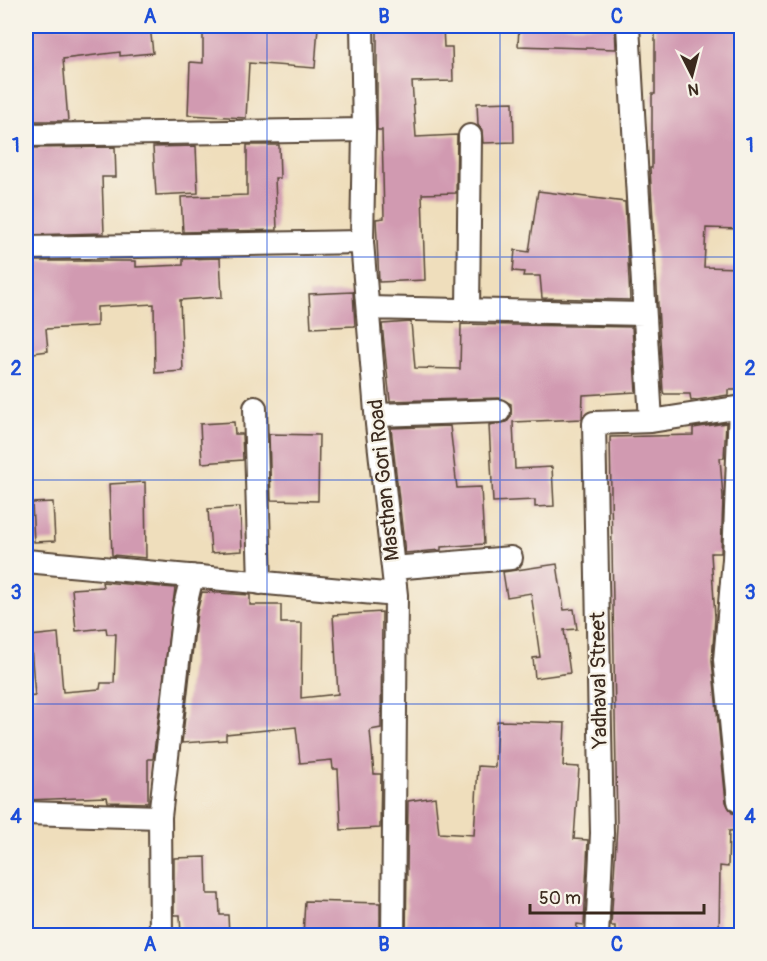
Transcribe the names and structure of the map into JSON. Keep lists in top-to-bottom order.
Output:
{
  "streets": {
    "street": ["Masthan Gori Road", "Yadhaval Street"]
  },
  "scale_bar": "50 m",
  "north": "bottom",
  "grid": {
    "columns": ["A", "B", "C"],
    "rows": [
      "1",
      "2",
      "3",
      "4"
    ]
  }
}
